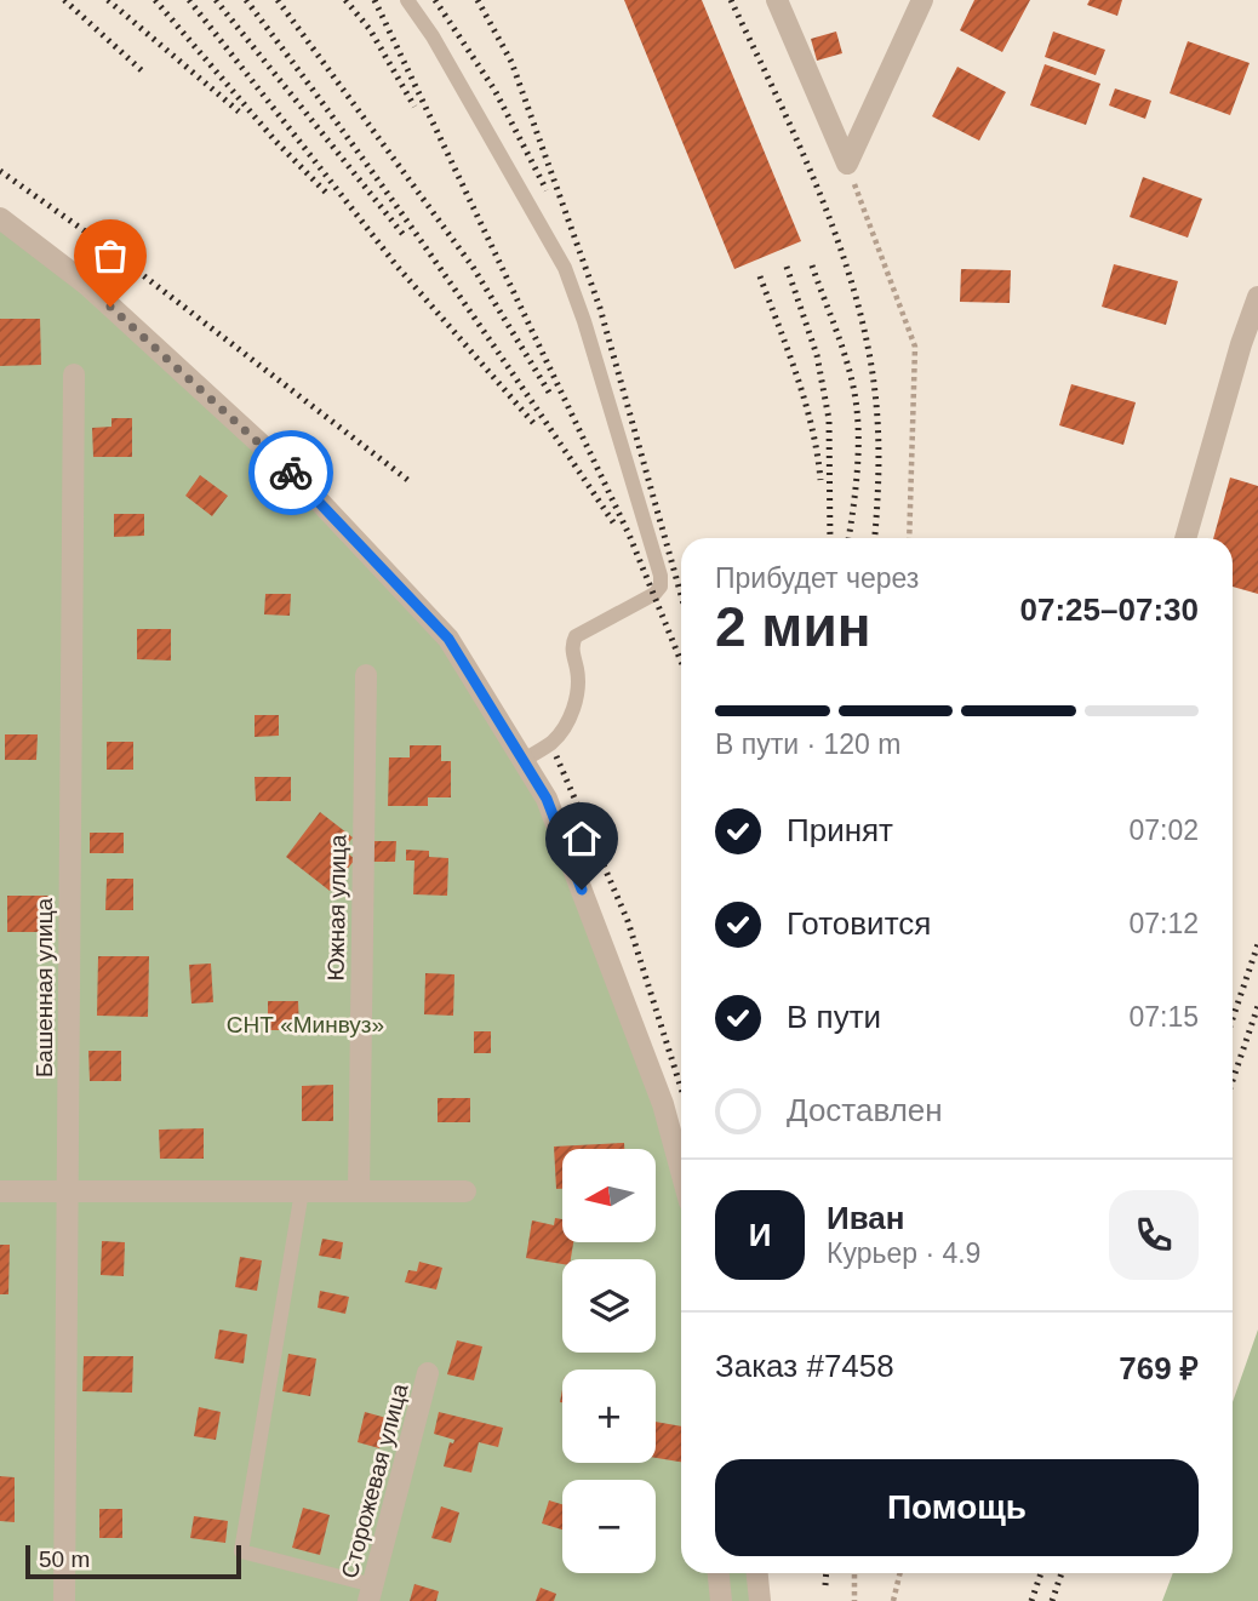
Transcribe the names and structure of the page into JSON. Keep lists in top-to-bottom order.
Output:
{
  "streets": {
    "street": ["Южная улица", "Башенная улица", "Сторожевая улица"]
  },
  "parks": ["СНТ «Минвуз»"],
  "scale_bar": "50 m",
  "north": "left",
  "page": {
    "heading": ["2 мин", "Прибудет через", "07:25–07:30"],
    "panel": [
      "Иван",
      "Курьер · 4.9",
      "Заказ #7458",
      "769 ₽"
    ],
    "bar": "В пути · 120 m",
    "list": [
      ["Принят", "07:02"],
      ["Готовится", "07:12"],
      ["В пути", "07:15"],
      "Доставлен"
    ],
    "map_buttons": ["+", "−"],
    "round": "И",
    "buttons": "Помощь",
    "scale": "50 m"
  }
}
